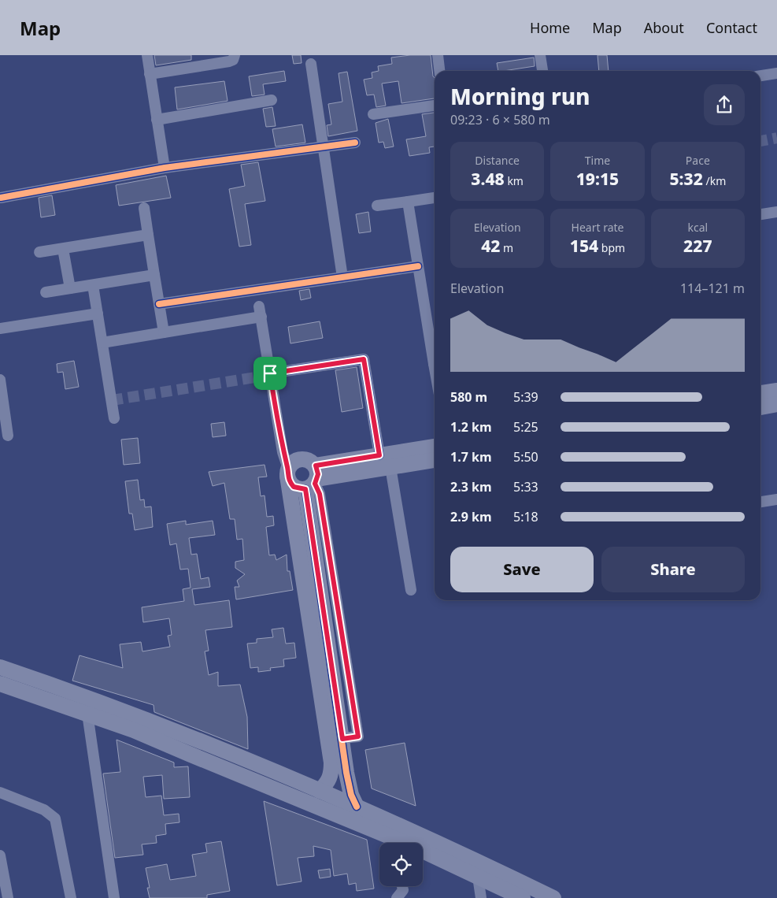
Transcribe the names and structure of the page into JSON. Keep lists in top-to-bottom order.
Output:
{
  "page": {
    "header": "Map",
    "nav": [
      "Home",
      "Map",
      "About",
      "Contact"
    ],
    "heading": ["Morning run", "09:23 · 6 × 580 m"],
    "stats": [
      ["Distance", "3.48 km"],
      ["Time", "19:15"],
      ["Pace", "5:32 /km"],
      ["Elevation", "42 m"],
      ["Heart rate", "154 bpm"],
      ["kcal", "227"]
    ],
    "chart": ["Elevation", "114–121 m"],
    "list": [
      {
        "name": "580 m",
        "note": "5:39"
      },
      {
        "name": "1.2 km",
        "note": "5:25"
      },
      {
        "name": "1.7 km",
        "note": "5:50"
      },
      {
        "name": "2.3 km",
        "note": "5:33"
      },
      {
        "name": "2.9 km",
        "note": "5:18"
      }
    ],
    "buttons": ["Save", "Share"]
  }
}
